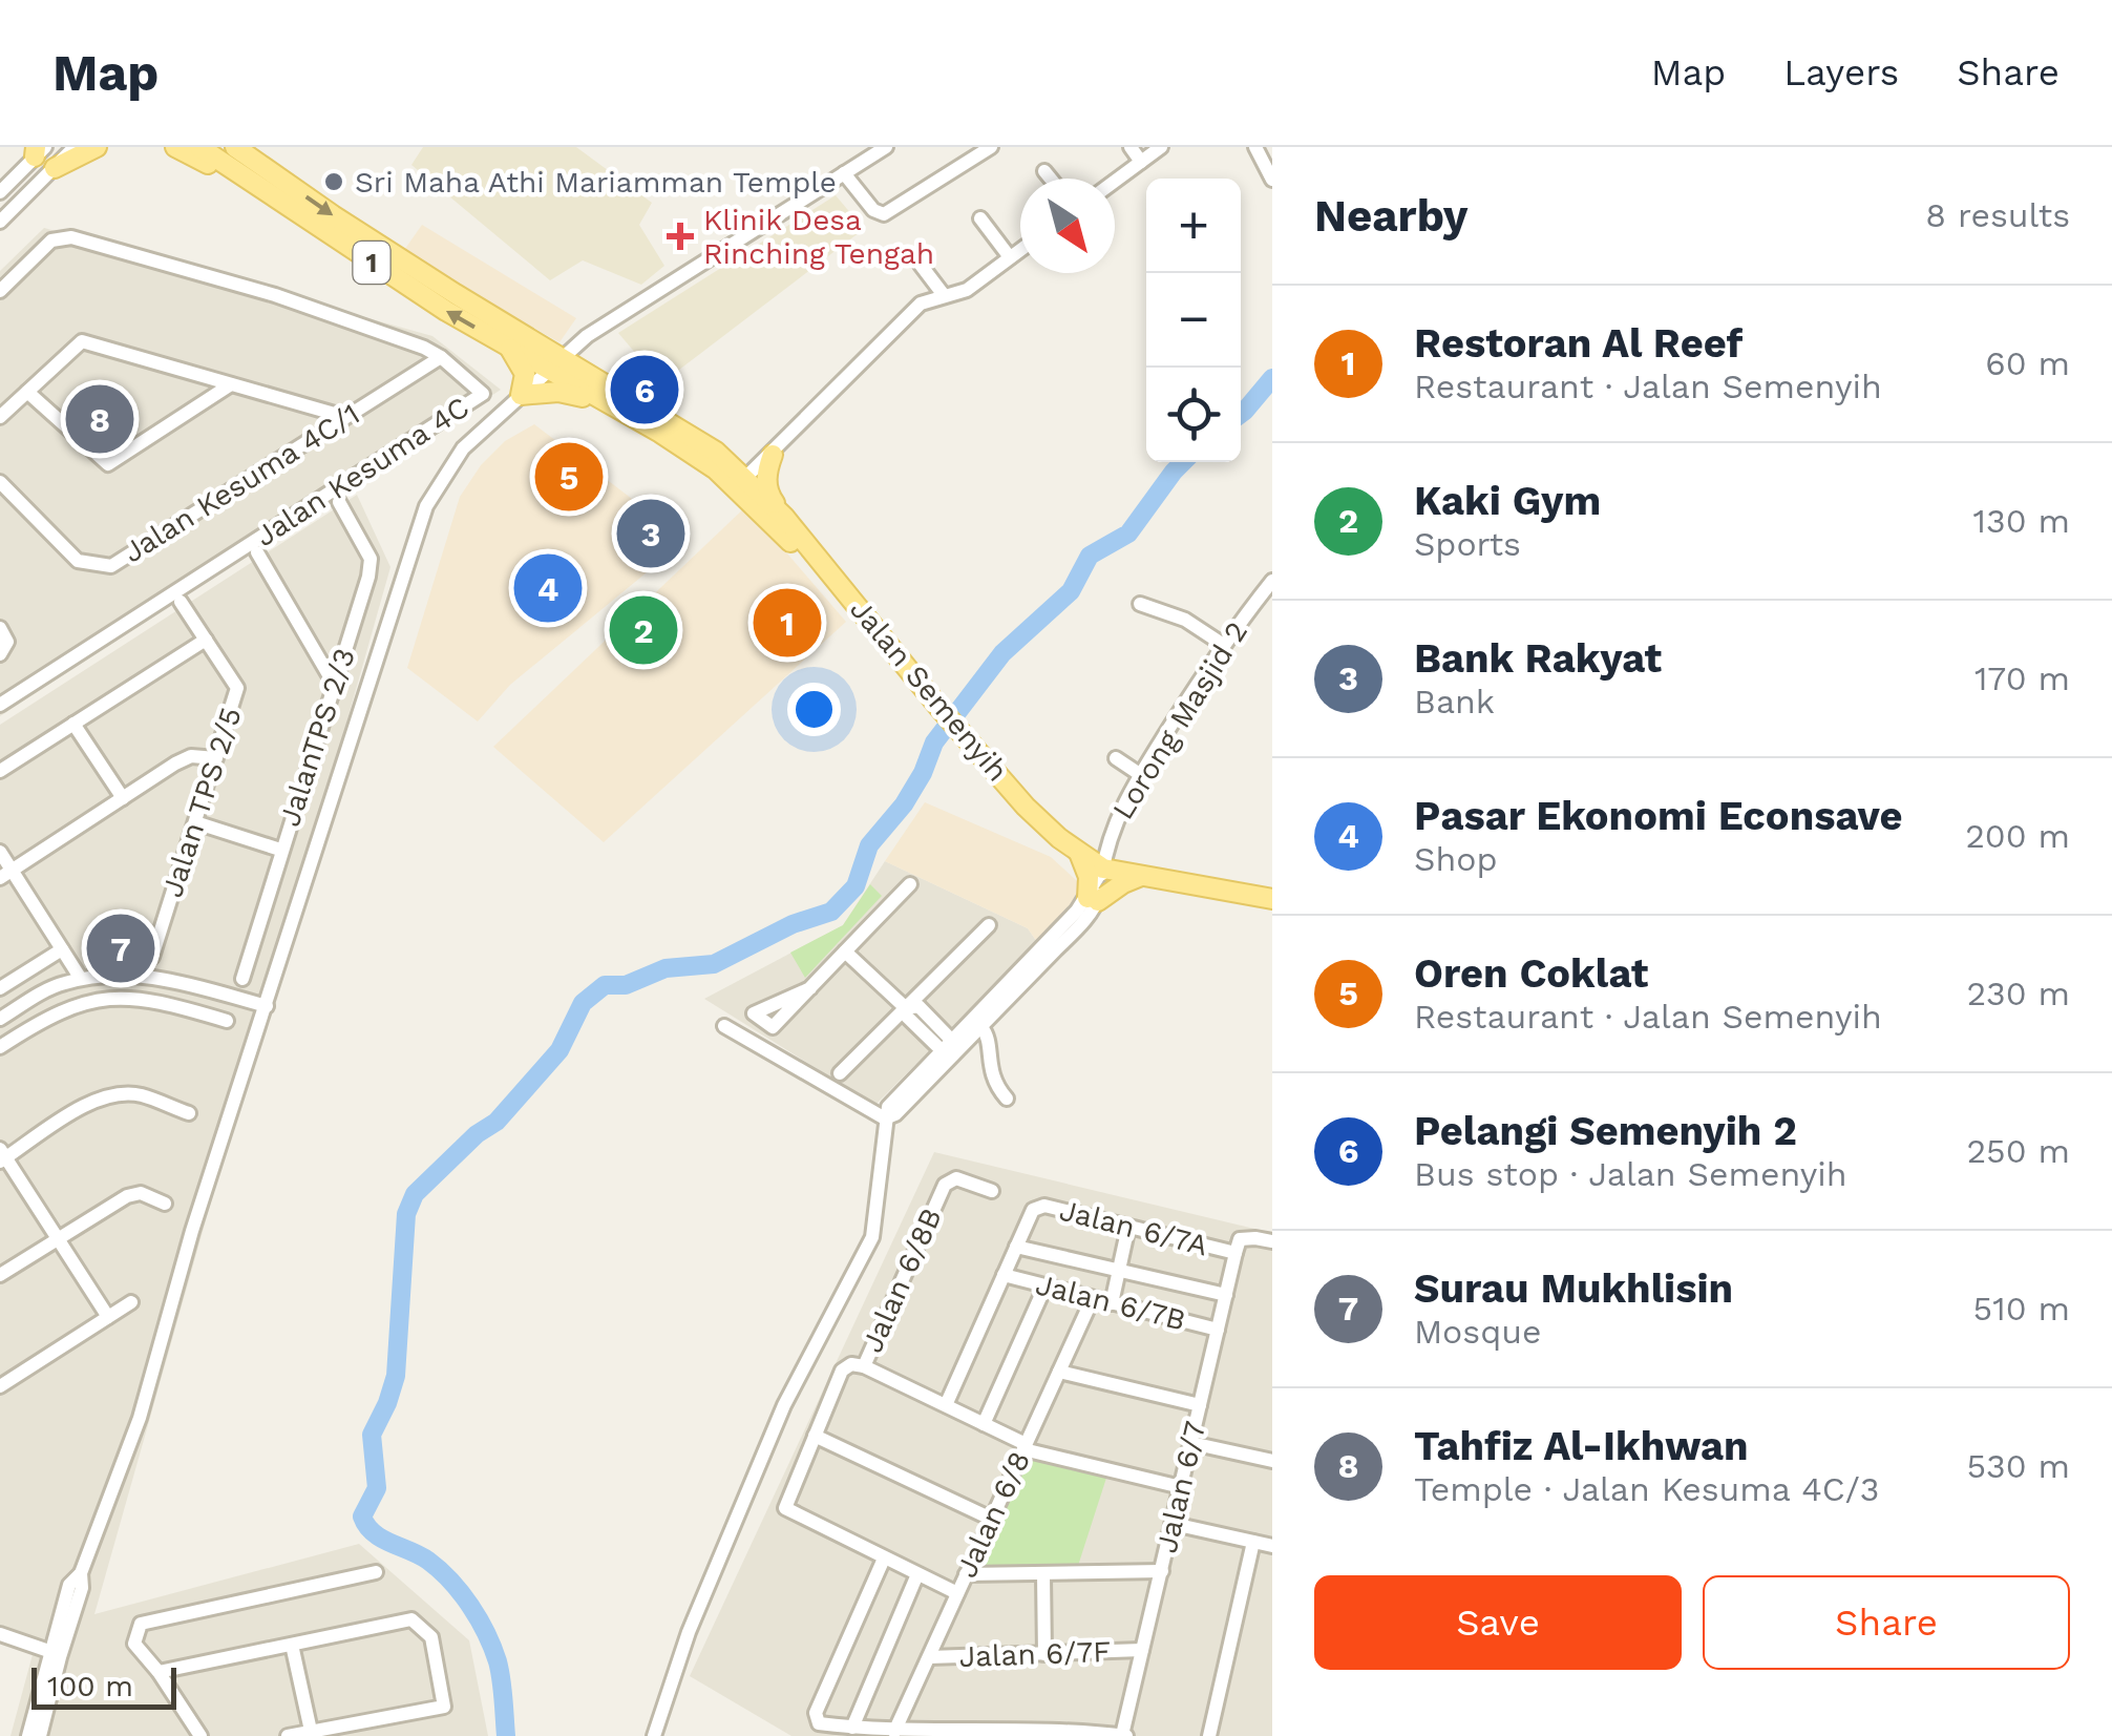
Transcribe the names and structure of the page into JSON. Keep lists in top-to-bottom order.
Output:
{
  "streets": {
    "main road": ["1", "Jalan Semenyih"],
    "street": [
      "Jalan Kesuma 4C",
      "Jalan Kesuma 4C/1",
      "Lorong Masjid 2",
      "JalanTPS 2/3",
      "Jalan TPS 2/5",
      "Jalan 6/7A",
      "Jalan 6/8B",
      "Jalan 6/7B",
      "Jalan 6/7",
      "Jalan 6/8",
      "Jalan 6/7F"
    ]
  },
  "crossings": [
    ["1", "Jalan Semenyih"],
    ["Jalan Kesuma 4C", "Jalan Kesuma 4C/1"],
    ["Jalan Semenyih", "Lorong Masjid 2"],
    ["Jalan 6/7A", "Jalan 6/7"],
    ["Jalan 6/7B", "Jalan 6/7"],
    ["Jalan 6/7B", "Jalan 6/8"],
    ["Jalan 6/7", "Jalan 6/7F"],
    ["Jalan 6/8", "Jalan 6/7F"]
  ],
  "places": {
    "other": ["Sri Maha Athi Mariamman Temple"],
    "health": ["Klinik Desa Rinching Tengah"]
  },
  "scale_bar": "100 m",
  "north": "bottom right",
  "page": {
    "header": "Map",
    "nav": ["Map", "Layers", "Share"],
    "heading": ["Nearby", "8 results"],
    "map_buttons": ["+", "−"],
    "list": [
      {
        "mark": "1",
        "name": "Restoran Al Reef",
        "note": "Restaurant · Jalan Semenyih",
        "value": "60 m"
      },
      {
        "mark": "2",
        "name": "Kaki Gym",
        "note": "Sports",
        "value": "130 m"
      },
      {
        "mark": "3",
        "name": "Bank Rakyat",
        "note": "Bank",
        "value": "170 m"
      },
      {
        "mark": "4",
        "name": "Pasar Ekonomi Econsave",
        "note": "Shop",
        "value": "200 m"
      },
      {
        "mark": "5",
        "name": "Oren Coklat",
        "note": "Restaurant · Jalan Semenyih",
        "value": "230 m"
      },
      {
        "mark": "6",
        "name": "Pelangi Semenyih 2",
        "note": "Bus stop · Jalan Semenyih",
        "value": "250 m"
      },
      {
        "mark": "7",
        "name": "Surau Mukhlisin",
        "note": "Mosque",
        "value": "510 m"
      },
      {
        "mark": "8",
        "name": "Tahfiz Al-Ikhwan",
        "note": "Temple · Jalan Kesuma 4C/3",
        "value": "530 m"
      }
    ],
    "pins": [
      "6",
      "8",
      "5",
      "3",
      "4",
      "1",
      "2",
      "7"
    ],
    "buttons": ["Save", "Share"],
    "scale": "100 m"
  }
}
